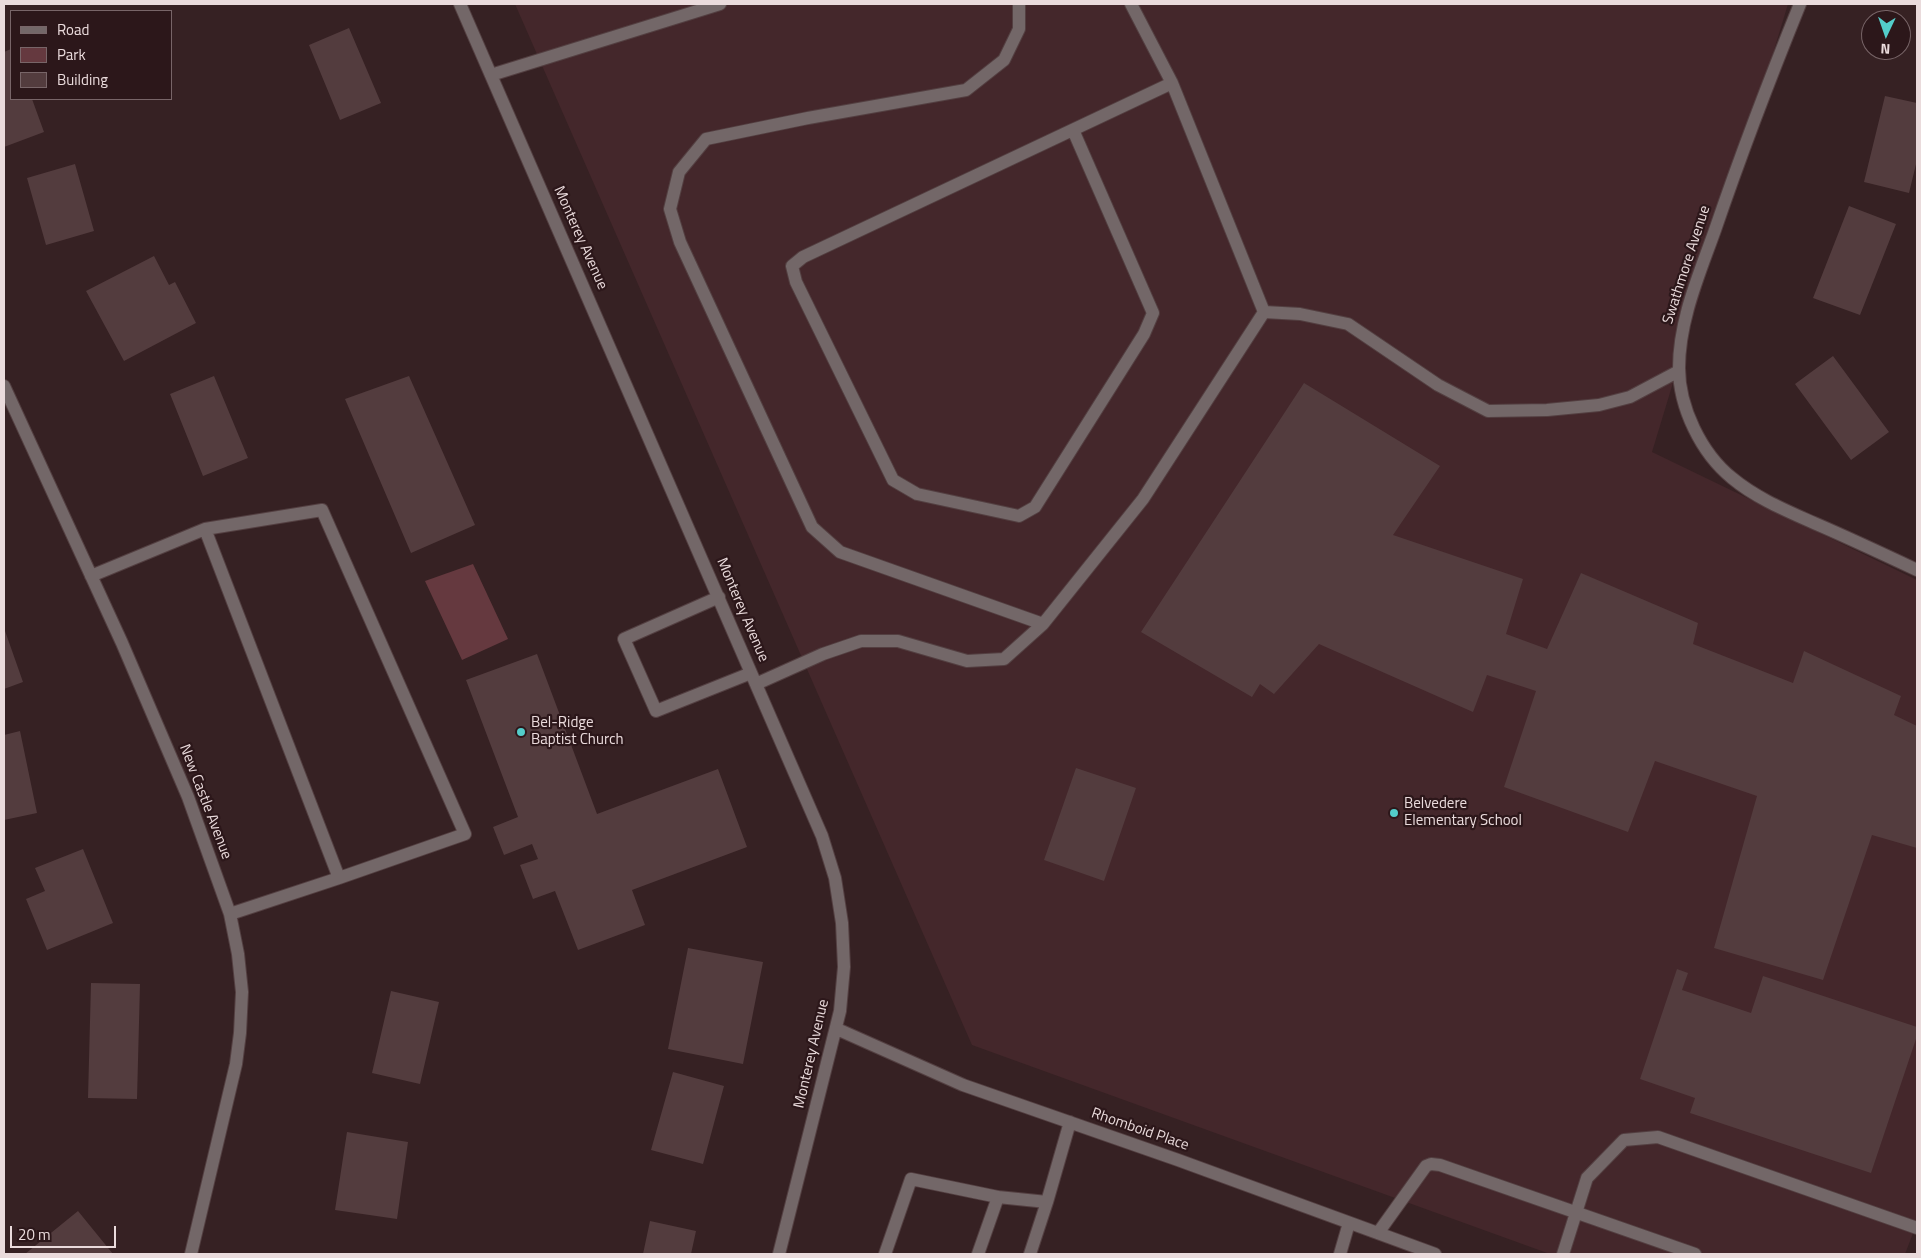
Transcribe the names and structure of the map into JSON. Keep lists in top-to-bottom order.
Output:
{
  "streets": {
    "street": [
      "Monterey Avenue",
      "Swathmore Avenue",
      "New Castle Avenue",
      "Rhomboid Place"
    ]
  },
  "crossings": [
    ["Monterey Avenue", "Rhomboid Place"]
  ],
  "places": ["Bel-Ridge Baptist Church", "Belvedere Elementary School"],
  "legend": ["Road", "Park", "Building"],
  "scale_bar": "20 m",
  "north": "bottom"
}
